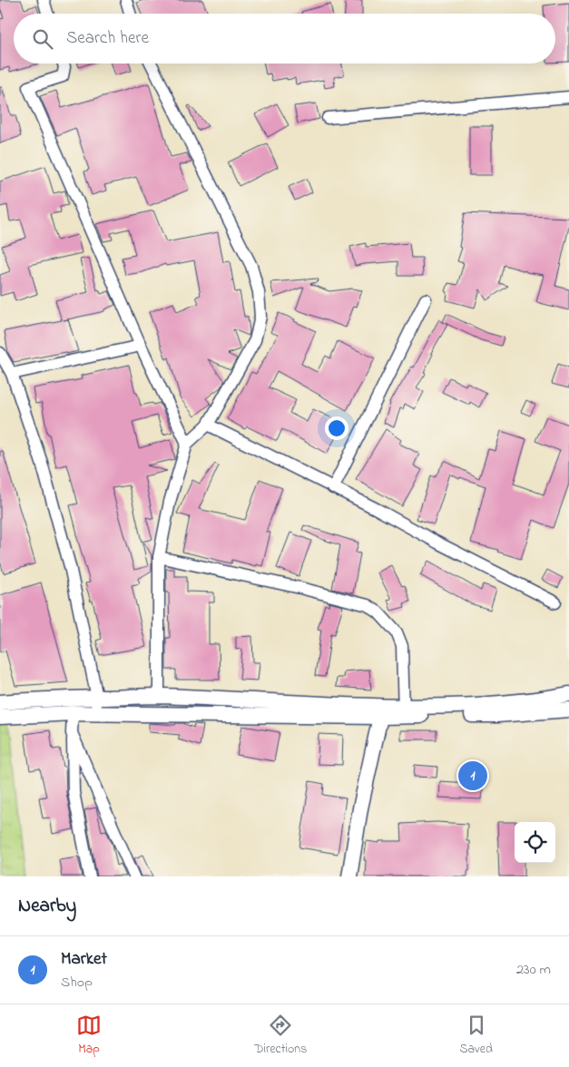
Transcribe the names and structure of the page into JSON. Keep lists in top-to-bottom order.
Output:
{
  "page": {
    "search": "Search here",
    "pins": "1",
    "heading": "Nearby",
    "list": [
      {
        "mark": "1",
        "name": "Market",
        "note": "Shop",
        "value": "230 m"
      }
    ],
    "nav": ["Map", "Directions", "Saved"]
  }
}
